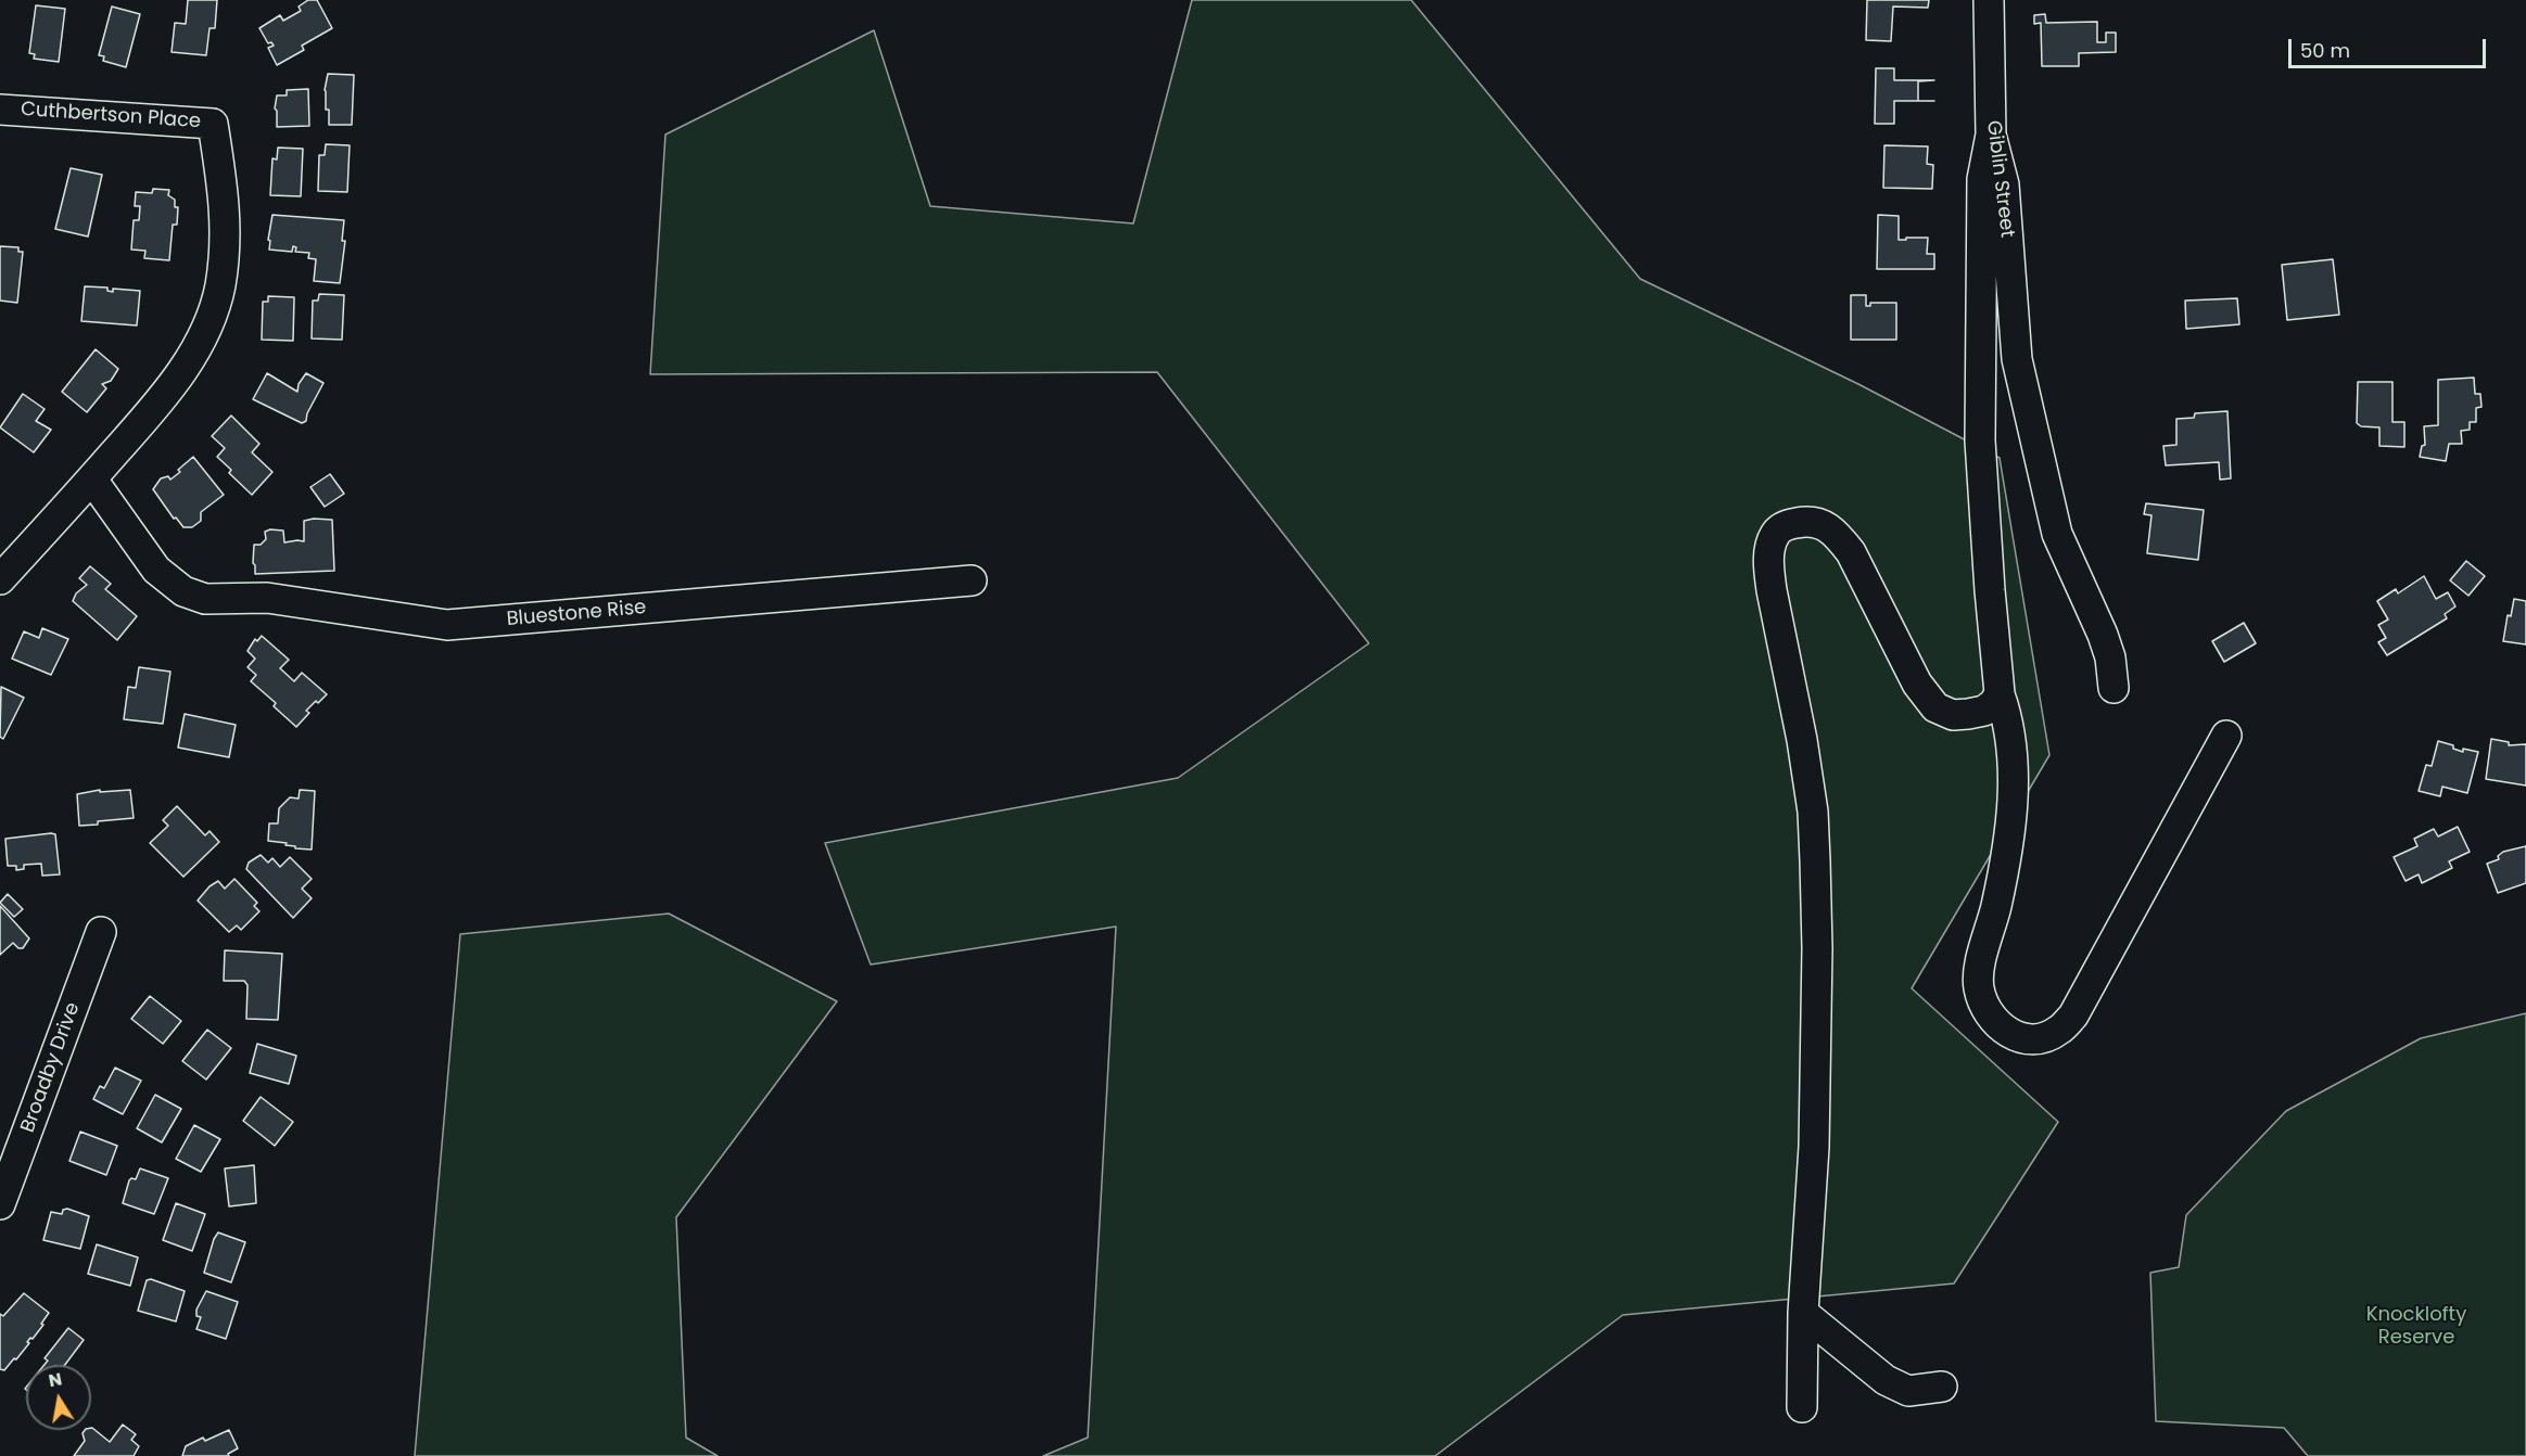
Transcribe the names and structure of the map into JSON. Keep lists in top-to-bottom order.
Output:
{
  "streets": {
    "street": [
      "Cuthbertson Place",
      "Giblin Street",
      "Bluestone Rise",
      "Broadby Drive"
    ]
  },
  "crossings": [
    ["Cuthbertson Place", "Bluestone Rise"]
  ],
  "parks": ["Knocklofty Reserve"],
  "scale_bar": "50 m",
  "north": "top"
}
